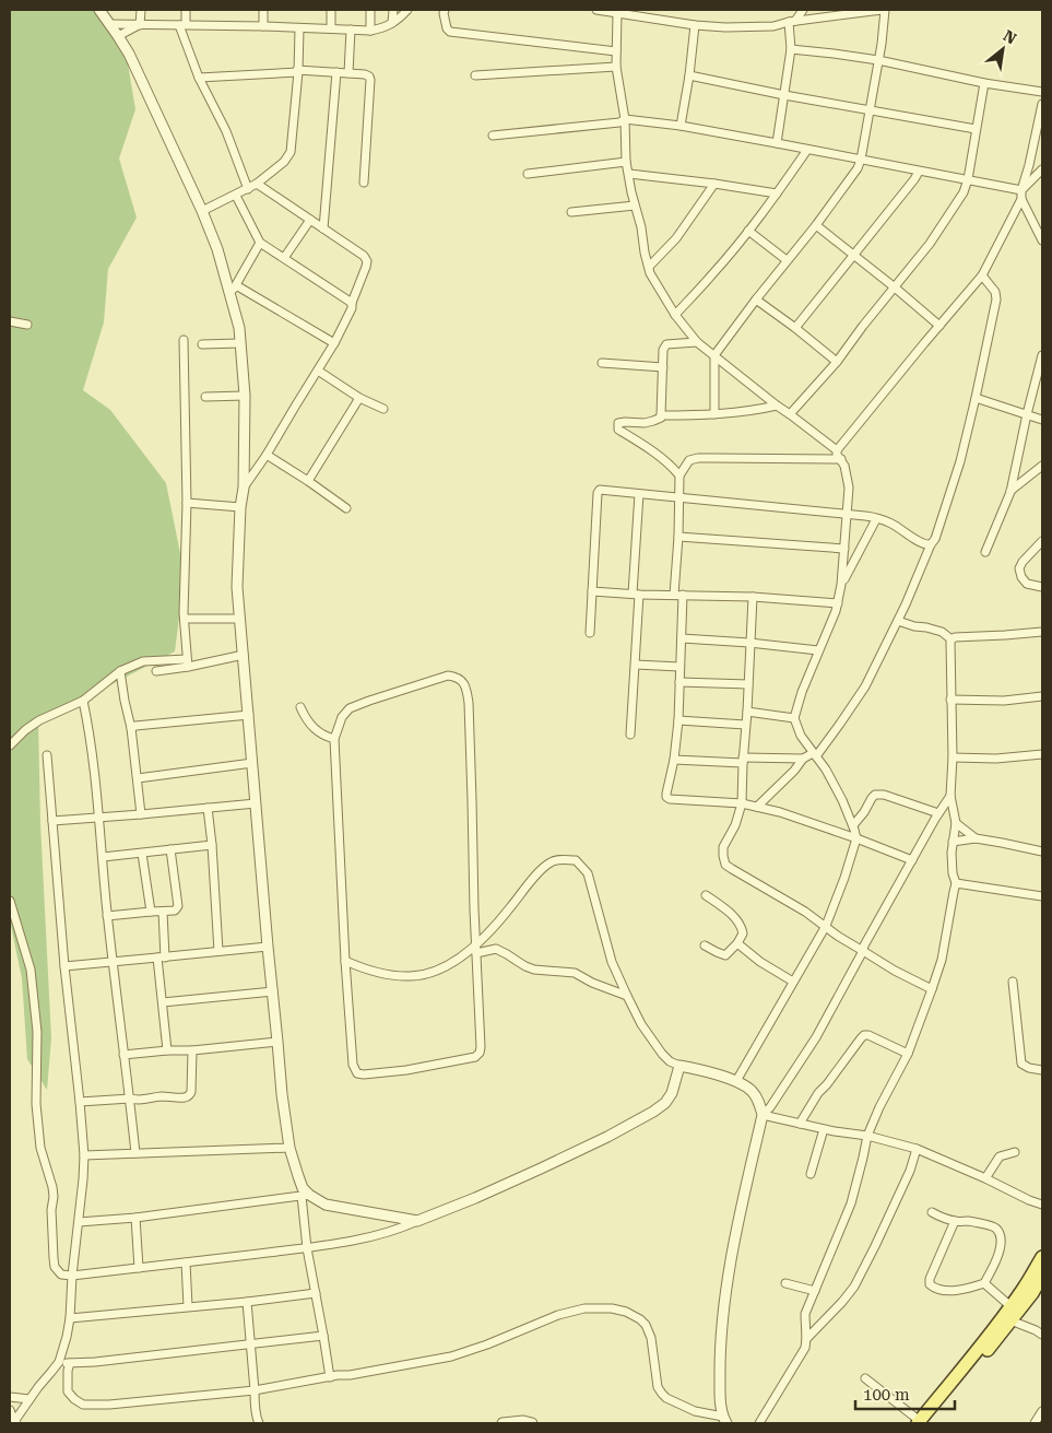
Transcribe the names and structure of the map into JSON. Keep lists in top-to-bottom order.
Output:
{
  "scale_bar": "100 m",
  "north": "top right"
}
